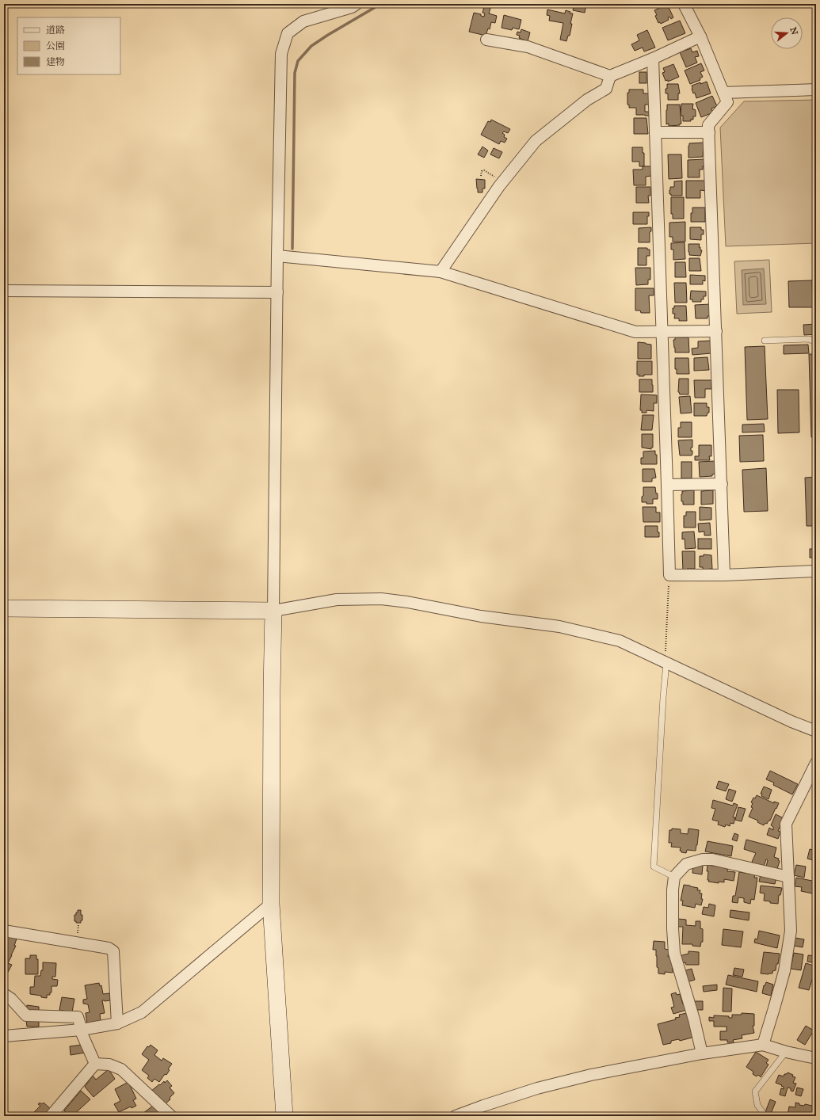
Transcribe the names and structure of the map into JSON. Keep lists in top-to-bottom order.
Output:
{
  "legend": ["道路", "公園", "建物"],
  "north": "right"
}
